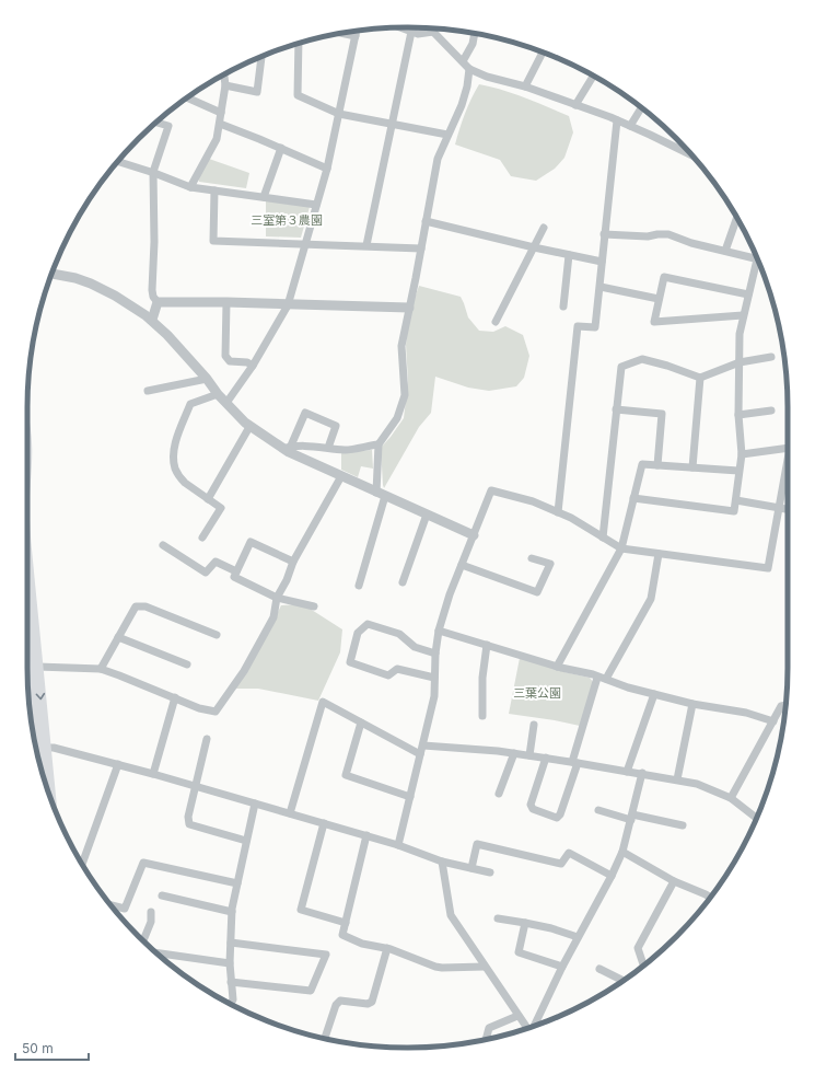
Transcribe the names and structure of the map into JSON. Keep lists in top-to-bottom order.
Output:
{
  "parks": ["三室第３農園", "三葉公園"],
  "scale_bar": "50 m"
}
